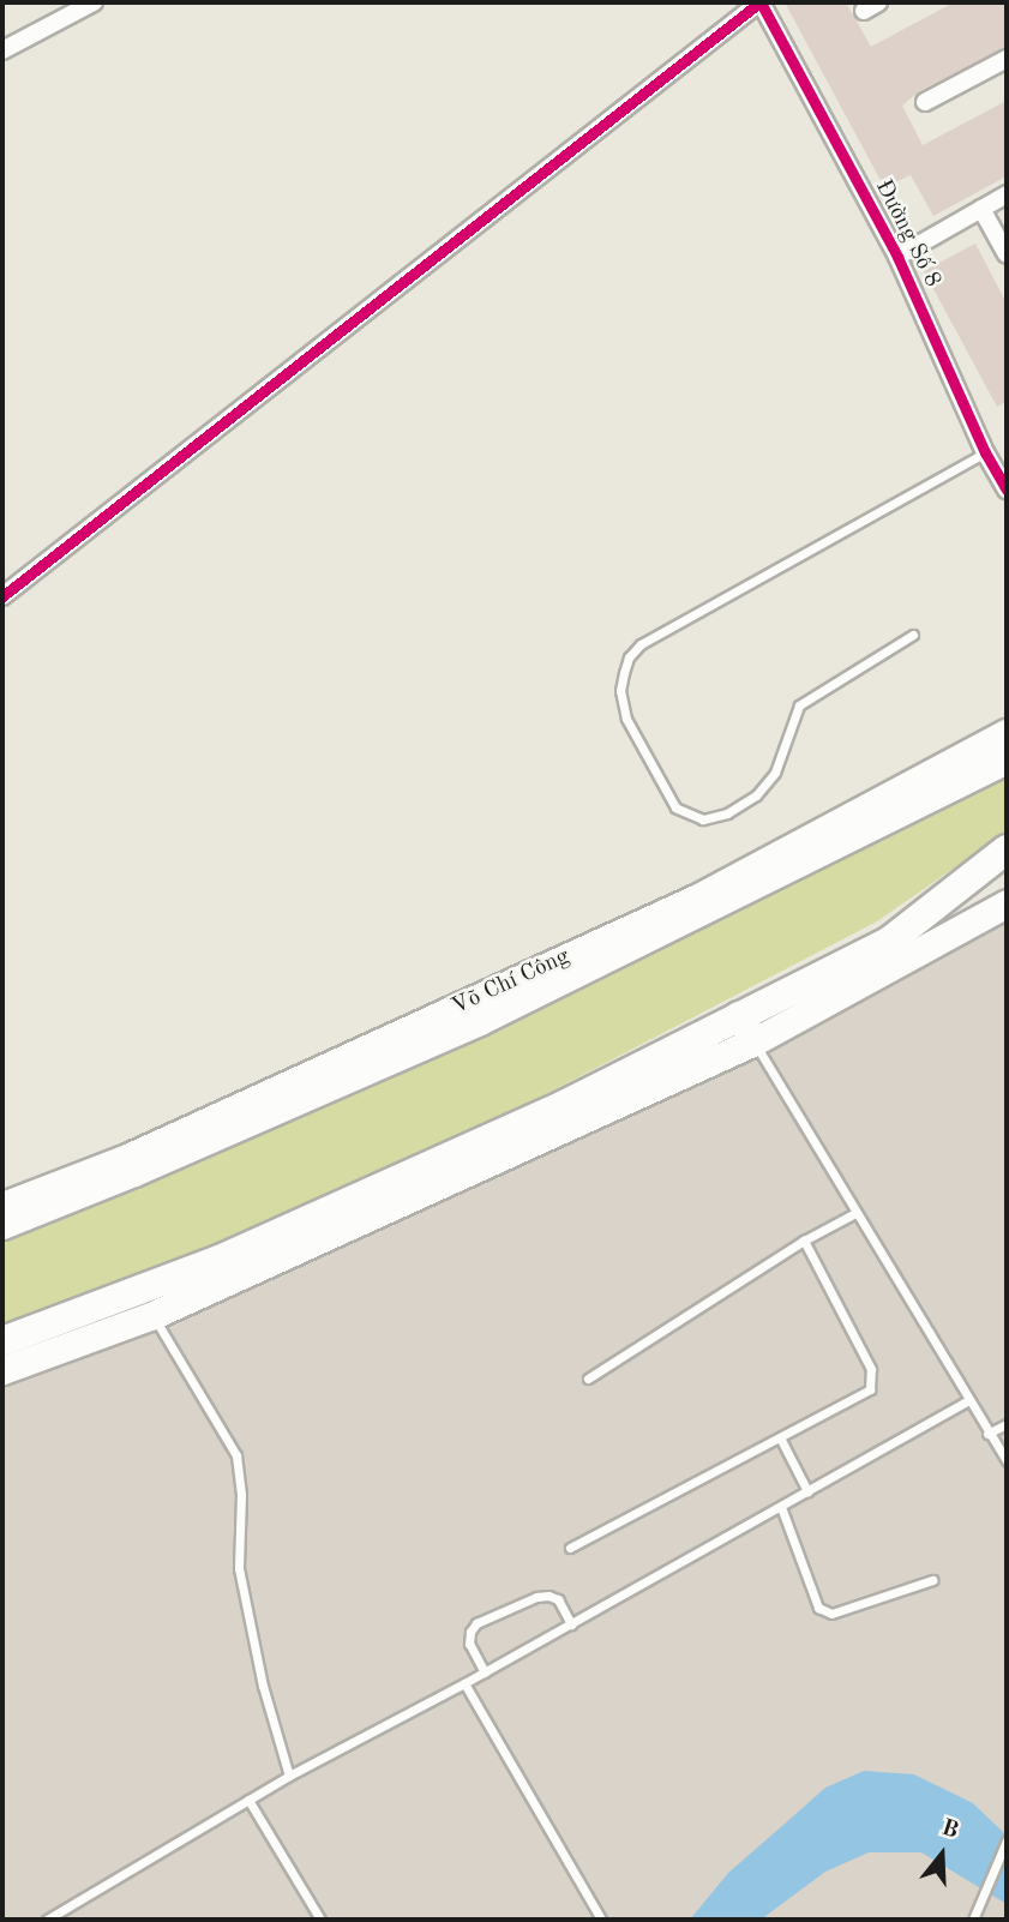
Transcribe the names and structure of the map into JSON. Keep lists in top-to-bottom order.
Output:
{
  "streets": {
    "highway": ["Võ Chí Công"],
    "street": ["Đường Số 8"]
  },
  "north": "top"
}
